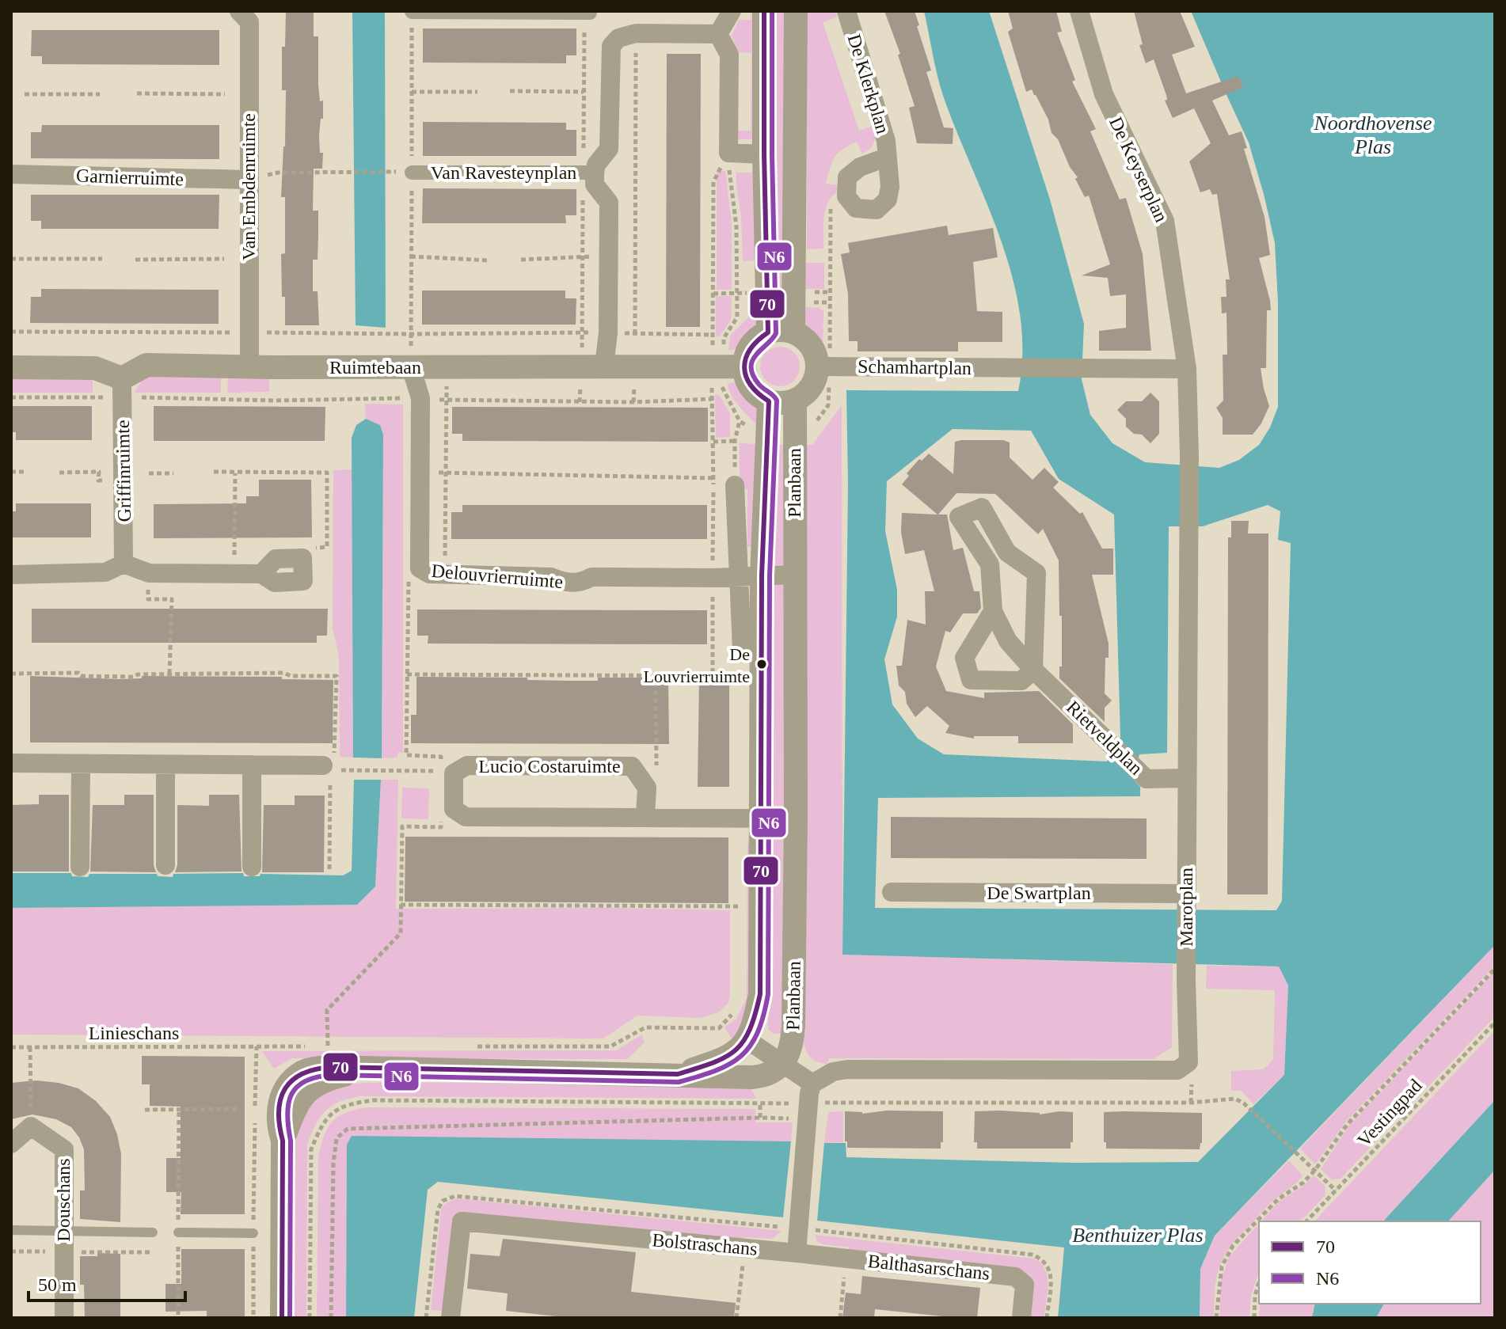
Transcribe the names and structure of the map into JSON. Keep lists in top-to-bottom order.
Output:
{
  "streets": {
    "street": [
      "De Klerkplan",
      "De Keyserplan",
      "Van Ravesteynplan",
      "Garnierruimte",
      "Van Embdenruimte",
      "Ruimtebaan",
      "Schamhartplan",
      "Griffinruimte",
      "Planbaan",
      "Delouvrierruimte",
      "Rietveldplan",
      "Lucio Costaruimte",
      "De Swartplan",
      "Marotplan",
      "Douschans",
      "Bolstraschans",
      "Balthasarschans"
    ],
    "path": ["Linieschans", "Vestingpad"]
  },
  "crossings": [
    ["De Keyserplan", "Schamhartplan"],
    ["De Keyserplan", "Marotplan"],
    ["Van Ravesteynplan", "Ruimtebaan"],
    ["Garnierruimte", "Van Embdenruimte"],
    ["Van Embdenruimte", "Ruimtebaan"],
    ["Ruimtebaan", "Schamhartplan"],
    ["Ruimtebaan", "Griffinruimte"],
    ["Ruimtebaan", "Planbaan"],
    ["Ruimtebaan", "Delouvrierruimte"],
    ["Schamhartplan", "Planbaan"],
    ["Schamhartplan", "Marotplan"],
    ["Planbaan", "Delouvrierruimte"],
    ["Planbaan", "Lucio Costaruimte"],
    ["Rietveldplan", "Marotplan"],
    ["De Swartplan", "Marotplan"],
    ["Bolstraschans", "Balthasarschans"]
  ],
  "water": ["Noordhovense Plas", "Benthuizer Plas"],
  "places": ["De Louvrierruimte"],
  "lines": ["transit line 70", "transit line N6"],
  "legend": ["70", "N6"],
  "scale_bar": "50 m"
}
